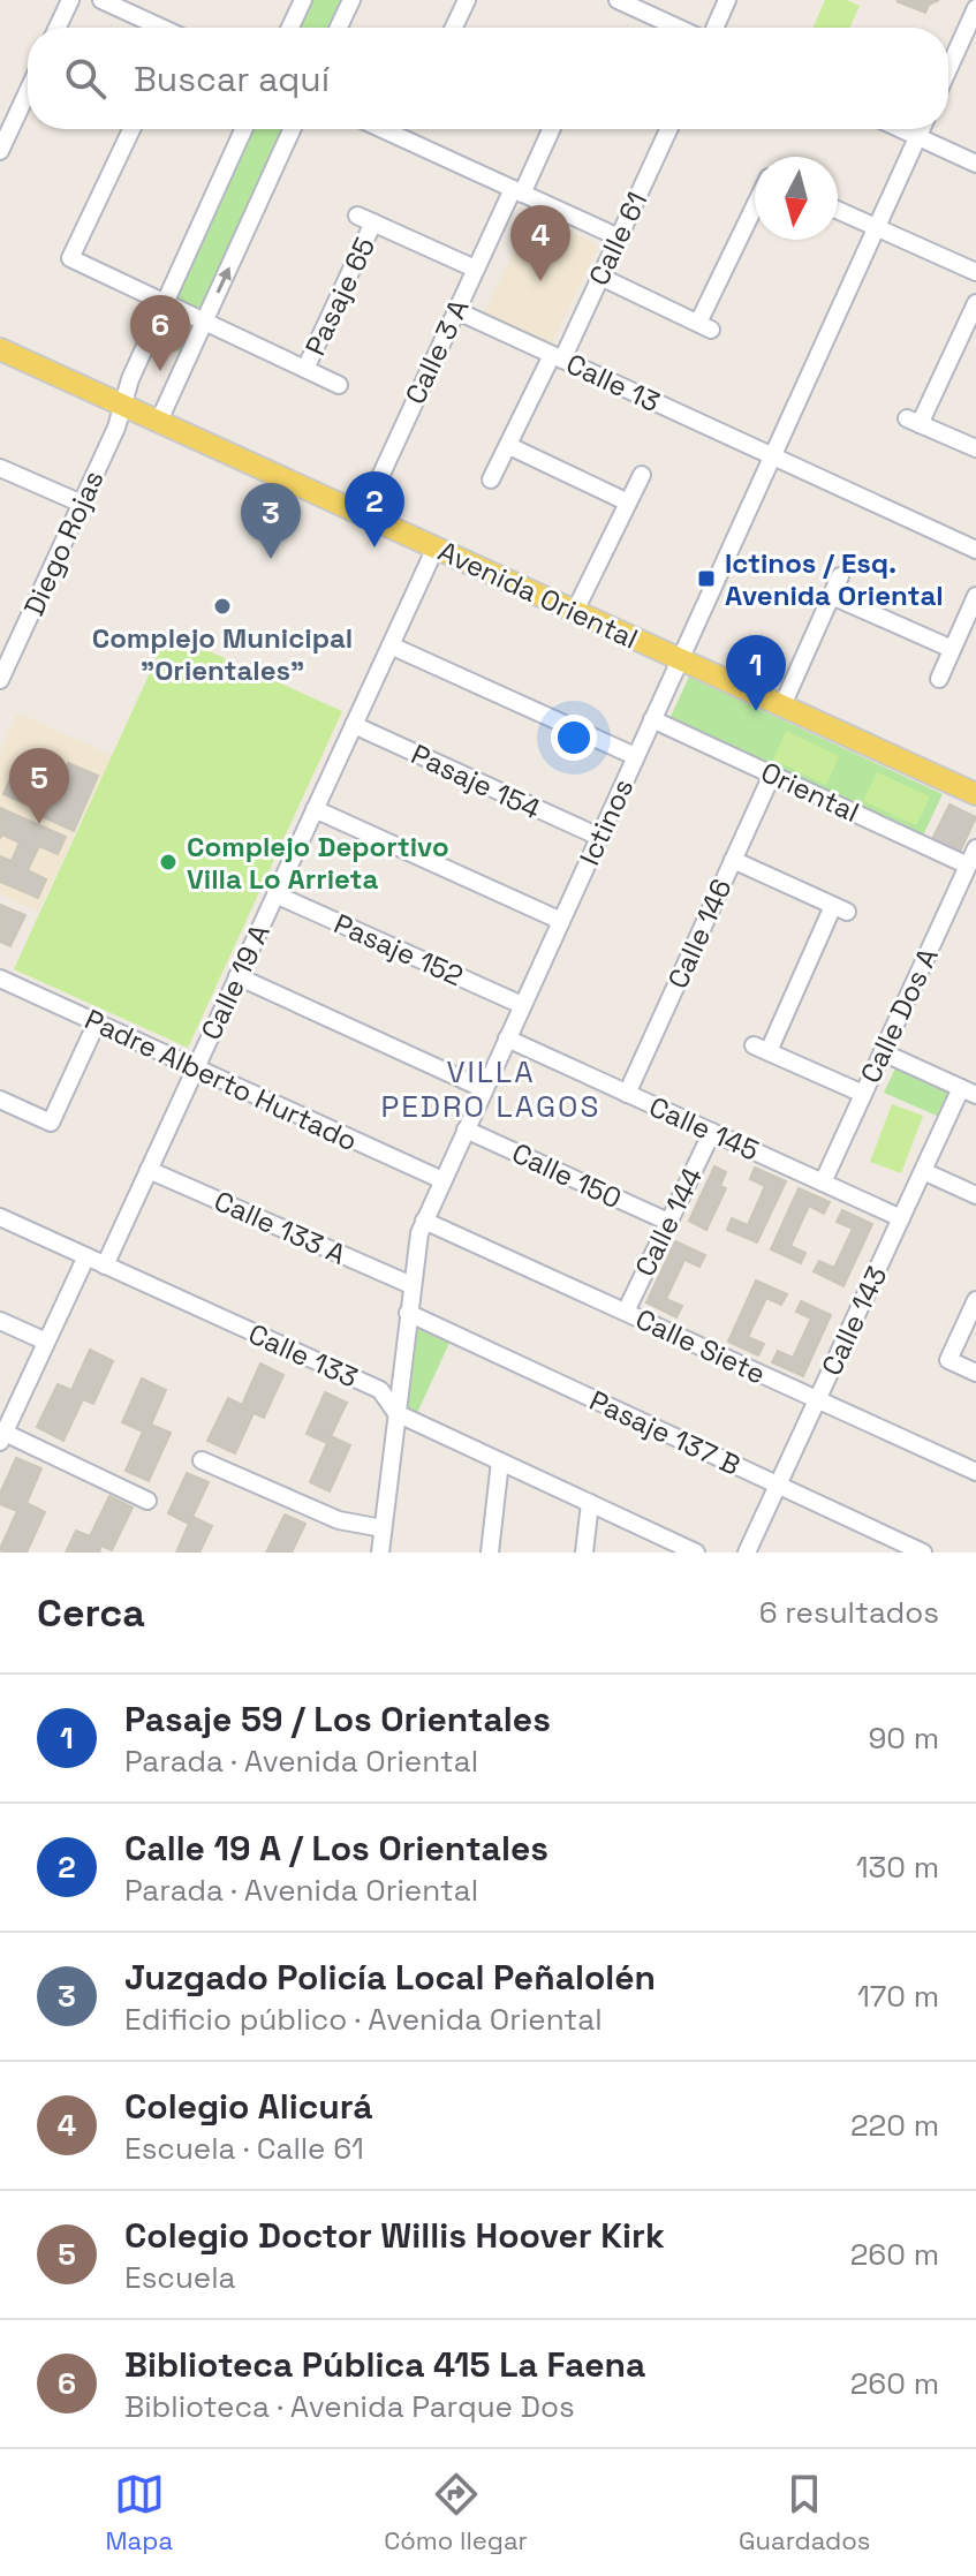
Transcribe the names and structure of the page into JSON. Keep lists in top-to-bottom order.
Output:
{
  "streets": {
    "main road": ["Avenida Oriental"],
    "street": [
      "Calle 61",
      "Pasaje 65",
      "Calle 3 A",
      "Calle 13",
      "Diego Rojas",
      "Pasaje 154",
      "Oriental",
      "Ictinos",
      "Calle 146",
      "Pasaje 152",
      "Calle 19 A",
      "Calle Dos A",
      "Padre Alberto Hurtado",
      "Calle 145",
      "Calle 150",
      "Calle 144",
      "Calle 133 A",
      "Calle 143",
      "Calle Siete",
      "Calle 133",
      "Pasaje 137 B"
    ]
  },
  "crossings": [
    ["Calle 61", "Calle 13"],
    ["Pasaje 65", "Calle 3 A"],
    ["Calle 3 A", "Calle 13"],
    ["Calle 3 A", "Avenida Oriental"],
    ["Calle 13", "Ictinos"],
    ["Diego Rojas", "Avenida Oriental"],
    ["Avenida Oriental", "Ictinos"],
    ["Avenida Oriental", "Calle 19 A"],
    ["Pasaje 154", "Ictinos"],
    ["Pasaje 154", "Calle 19 A"],
    ["Oriental", "Ictinos"],
    ["Oriental", "Calle 146"],
    ["Oriental", "Calle Dos A"],
    ["Ictinos", "Pasaje 152"],
    ["Ictinos", "Padre Alberto Hurtado"],
    ["Ictinos", "Calle 145"],
    ["Ictinos", "Calle 150"],
    ["Ictinos", "Calle 133 A"],
    ["Ictinos", "Calle Siete"],
    ["Ictinos", "Calle 133"],
    ["Ictinos", "Pasaje 137 B"],
    ["Calle 146", "Calle 145"],
    ["Pasaje 152", "Calle 19 A"],
    ["Calle 19 A", "Padre Alberto Hurtado"],
    ["Calle 19 A", "Calle 133 A"],
    ["Calle 19 A", "Calle 133"],
    ["Calle Dos A", "Calle 145"],
    ["Calle 145", "Calle 144"],
    ["Calle 145", "Calle 143"],
    ["Calle 150", "Calle 144"],
    ["Calle 144", "Calle Siete"],
    ["Calle 143", "Calle Siete"],
    ["Calle 143", "Pasaje 137 B"]
  ],
  "districts": ["VILLA PEDRO LAGOS"],
  "places": {
    "transit": ["Ictinos / Esq. Avenida Oriental"],
    "other": ["Complejo Municipal \"Orientales\"", "Complejo Deportivo Villa Lo Arrieta"]
  },
  "north": "bottom",
  "page": {
    "search": "Buscar aquí",
    "pins": [
      "4",
      "6",
      "2",
      "3",
      "1",
      "5"
    ],
    "heading": ["Cerca", "6 resultados"],
    "list": [
      {
        "mark": "1",
        "name": "Pasaje 59 / Los Orientales",
        "note": "Parada · Avenida Oriental",
        "value": "90 m"
      },
      {
        "mark": "2",
        "name": "Calle 19 A / Los Orientales",
        "note": "Parada · Avenida Oriental",
        "value": "130 m"
      },
      {
        "mark": "3",
        "name": "Juzgado Policía Local Peñalolén",
        "note": "Edificio público · Avenida Oriental",
        "value": "170 m"
      },
      {
        "mark": "4",
        "name": "Colegio Alicurá",
        "note": "Escuela · Calle 61",
        "value": "220 m"
      },
      {
        "mark": "5",
        "name": "Colegio Doctor Willis Hoover Kirk",
        "note": "Escuela",
        "value": "260 m"
      },
      {
        "mark": "6",
        "name": "Biblioteca Pública 415 La Faena",
        "note": "Biblioteca · Avenida Parque Dos",
        "value": "260 m"
      }
    ],
    "nav": ["Mapa", "Cómo llegar", "Guardados"]
  }
}
